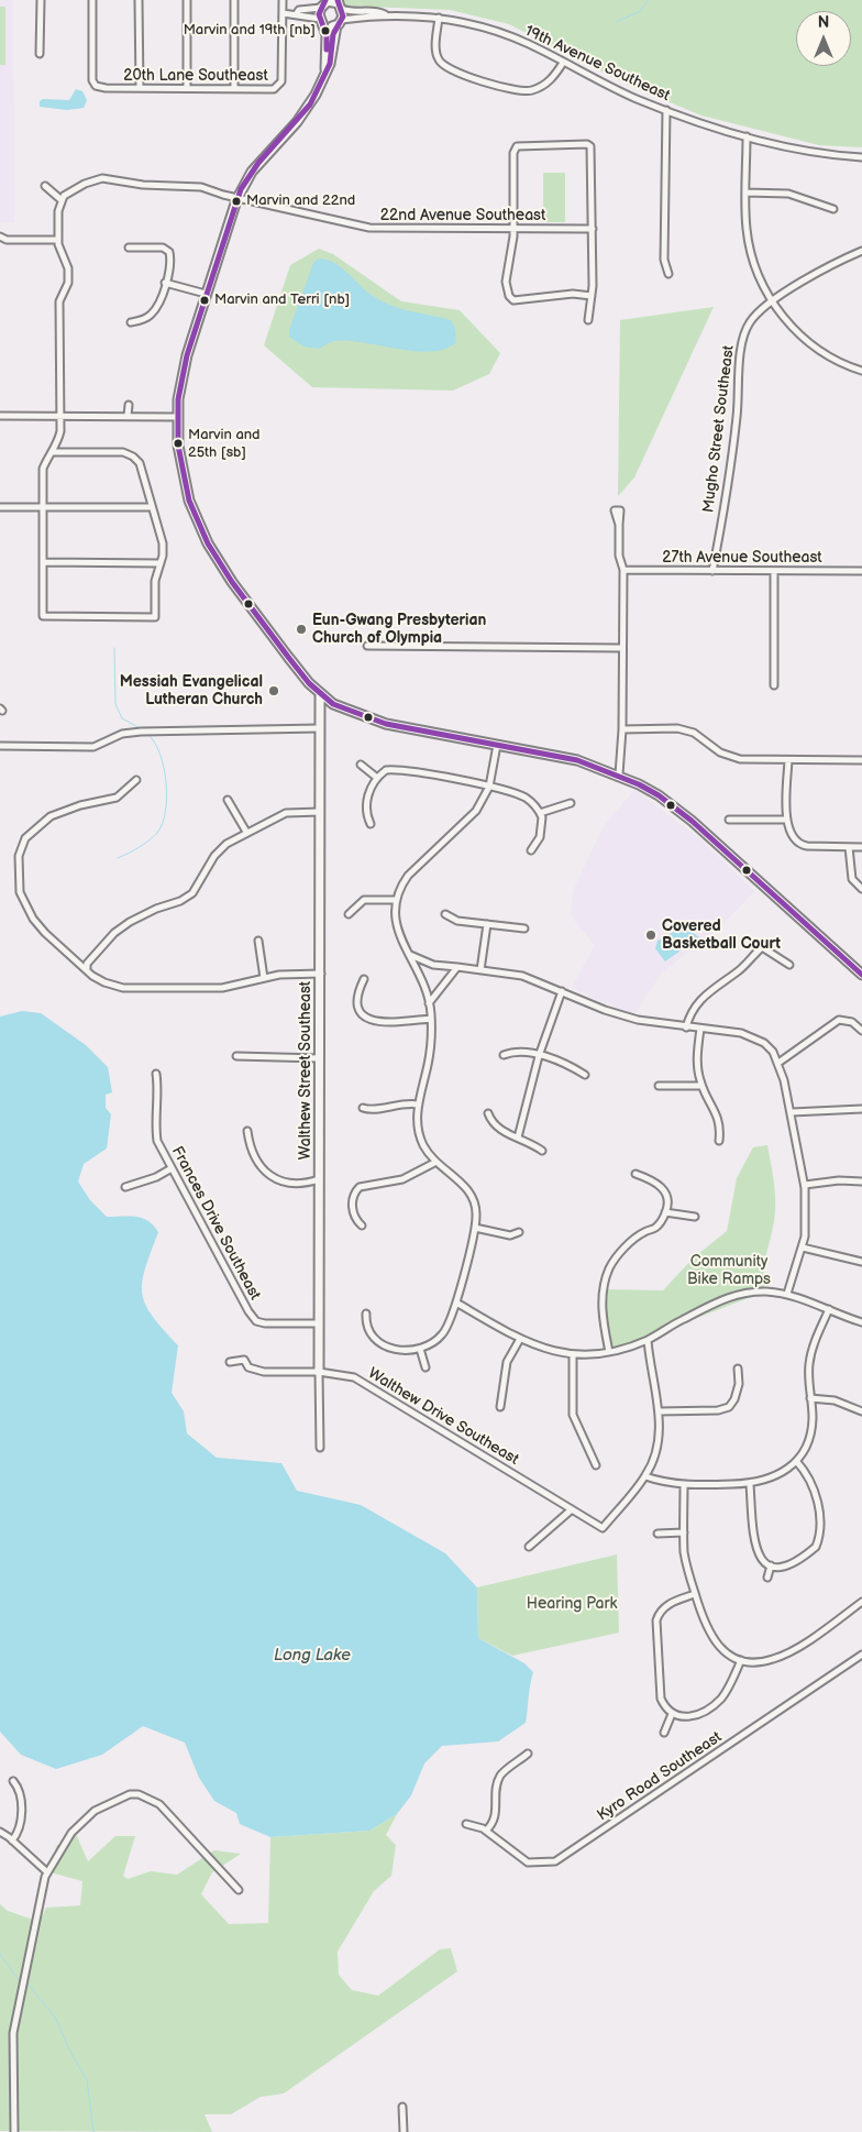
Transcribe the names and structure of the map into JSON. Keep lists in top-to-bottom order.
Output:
{
  "streets": {
    "street": [
      "19th Avenue Southeast",
      "20th Lane Southeast",
      "22nd Avenue Southeast",
      "Mugho Street Southeast",
      "27th Avenue Southeast",
      "Walthew Street Southeast",
      "Frances Drive Southeast",
      "Walthew Drive Southeast",
      "Kyro Road Southeast"
    ]
  },
  "crossings": [
    ["Mugho Street Southeast", "27th Avenue Southeast"],
    ["Walthew Street Southeast", "Frances Drive Southeast"],
    ["Walthew Street Southeast", "Walthew Drive Southeast"]
  ],
  "water": ["Long Lake"],
  "parks": ["Community Bike Ramps", "Hearing Park"],
  "places": [
    "Marvin and 19th [nb]",
    "Marvin and 22nd",
    "Marvin and Terri [nb]",
    "Marvin and 25th [sb]",
    "Eun-Gwang Presbyterian Church of Olympia",
    "Messiah Evangelical Lutheran Church",
    "Covered Basketball Court"
  ],
  "north": "top"
}
